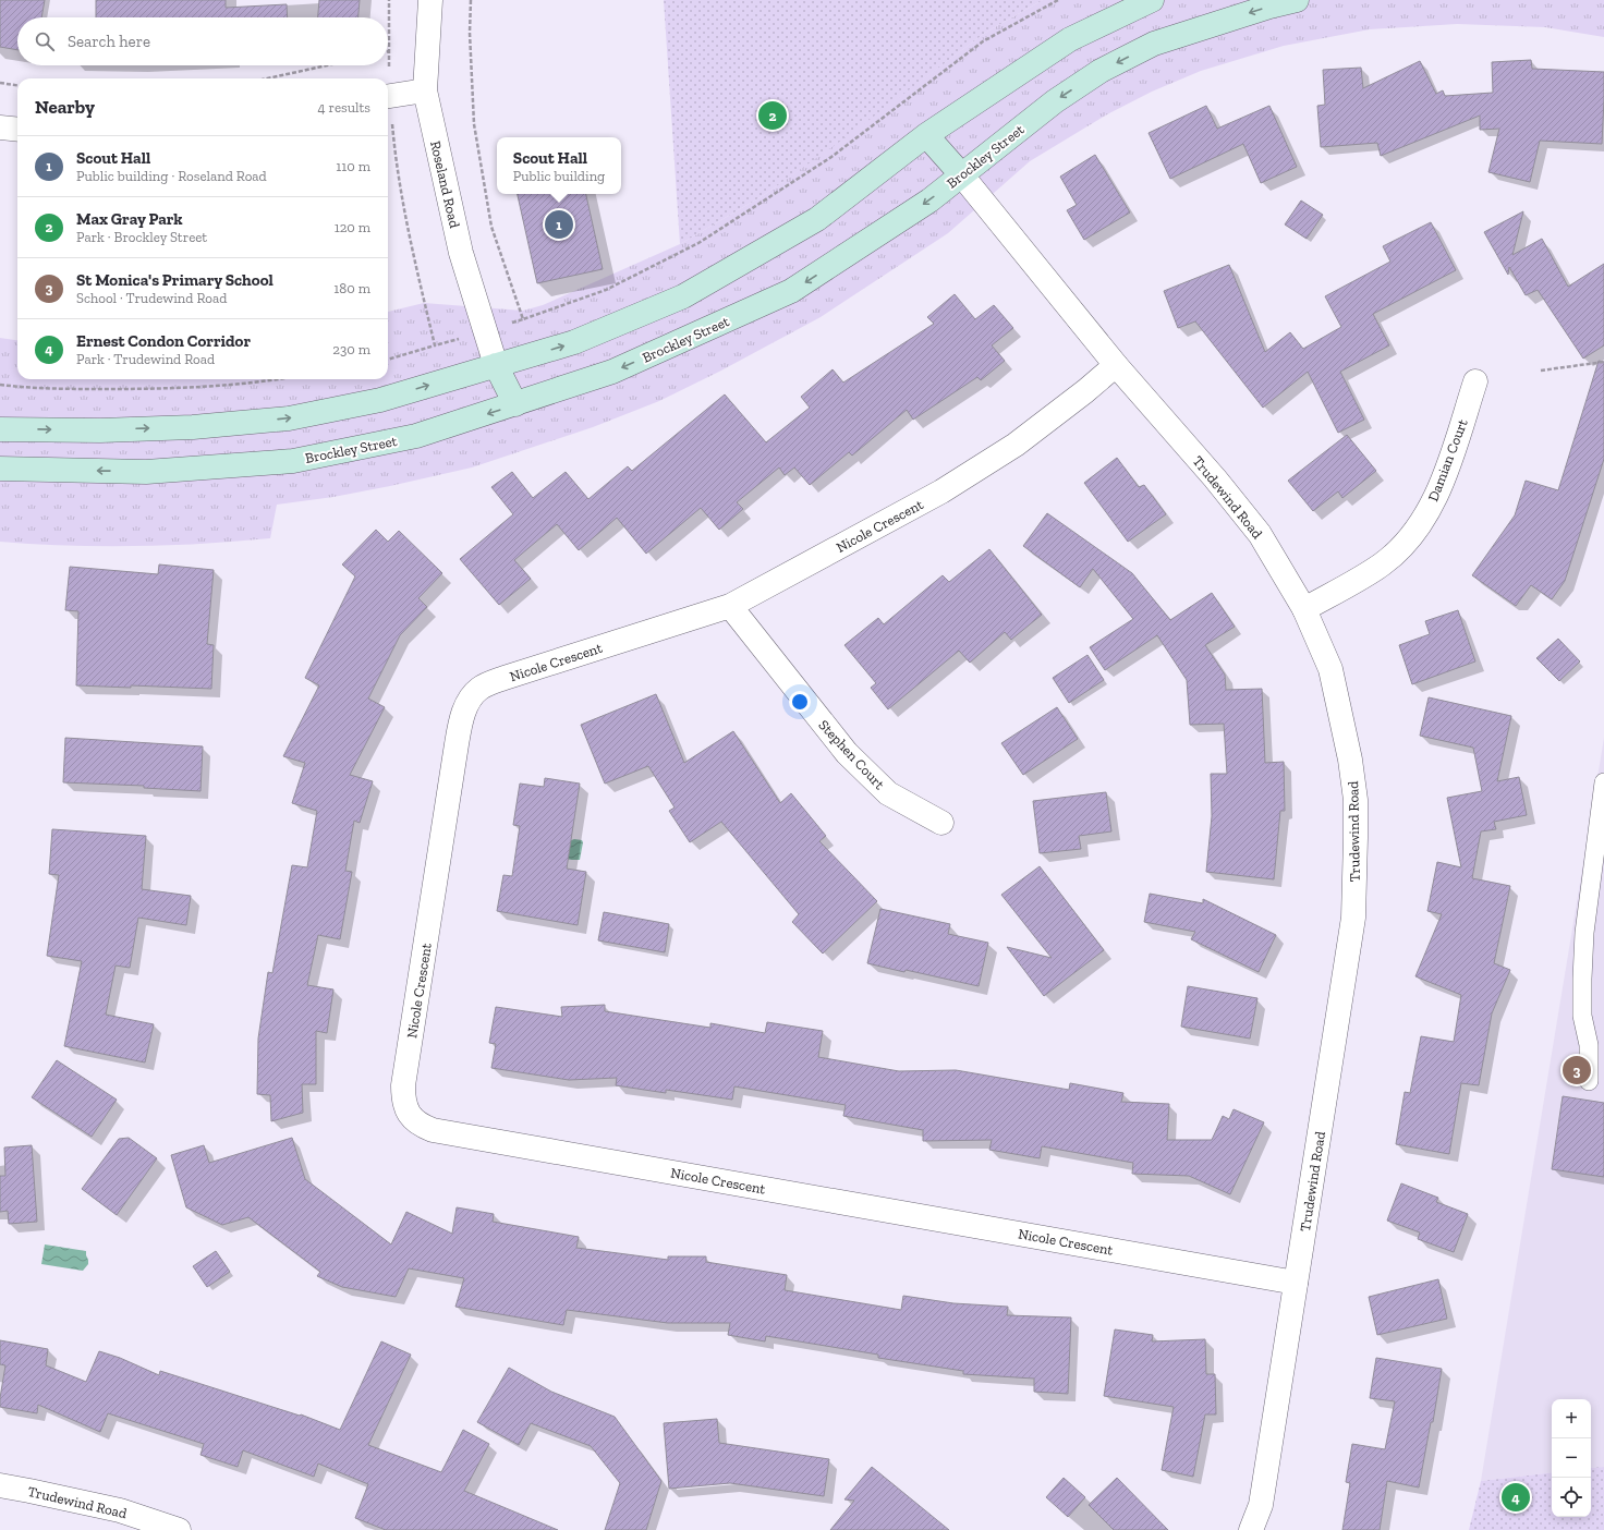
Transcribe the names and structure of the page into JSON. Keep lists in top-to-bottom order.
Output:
{
  "streets": {
    "main road": ["Brockley Street"],
    "street": [
      "Roseland Road",
      "Damian Court",
      "Trudewind Road",
      "Nicole Crescent",
      "Stephen Court"
    ]
  },
  "crossings": [
    ["Brockley Street", "Trudewind Road"],
    ["Damian Court", "Trudewind Road"],
    ["Trudewind Road", "Nicole Crescent"],
    ["Nicole Crescent", "Stephen Court"]
  ],
  "page": {
    "search": "Search here",
    "heading": ["Nearby", "4 results"],
    "pins": [
      "2",
      "1",
      "3",
      "4"
    ],
    "list": [
      {
        "mark": "1",
        "name": "Scout Hall",
        "note": "Public building · Roseland Road",
        "value": "110 m"
      },
      {
        "mark": "2",
        "name": "Max Gray Park",
        "note": "Park · Brockley Street",
        "value": "120 m"
      },
      {
        "mark": "3",
        "name": "St Monica's Primary School",
        "note": "School · Trudewind Road",
        "value": "180 m"
      },
      {
        "mark": "4",
        "name": "Ernest Condon Corridor",
        "note": "Park · Trudewind Road",
        "value": "230 m"
      }
    ],
    "popup": ["Scout Hall", "Public building"],
    "map_buttons": ["+", "−"]
  }
}
